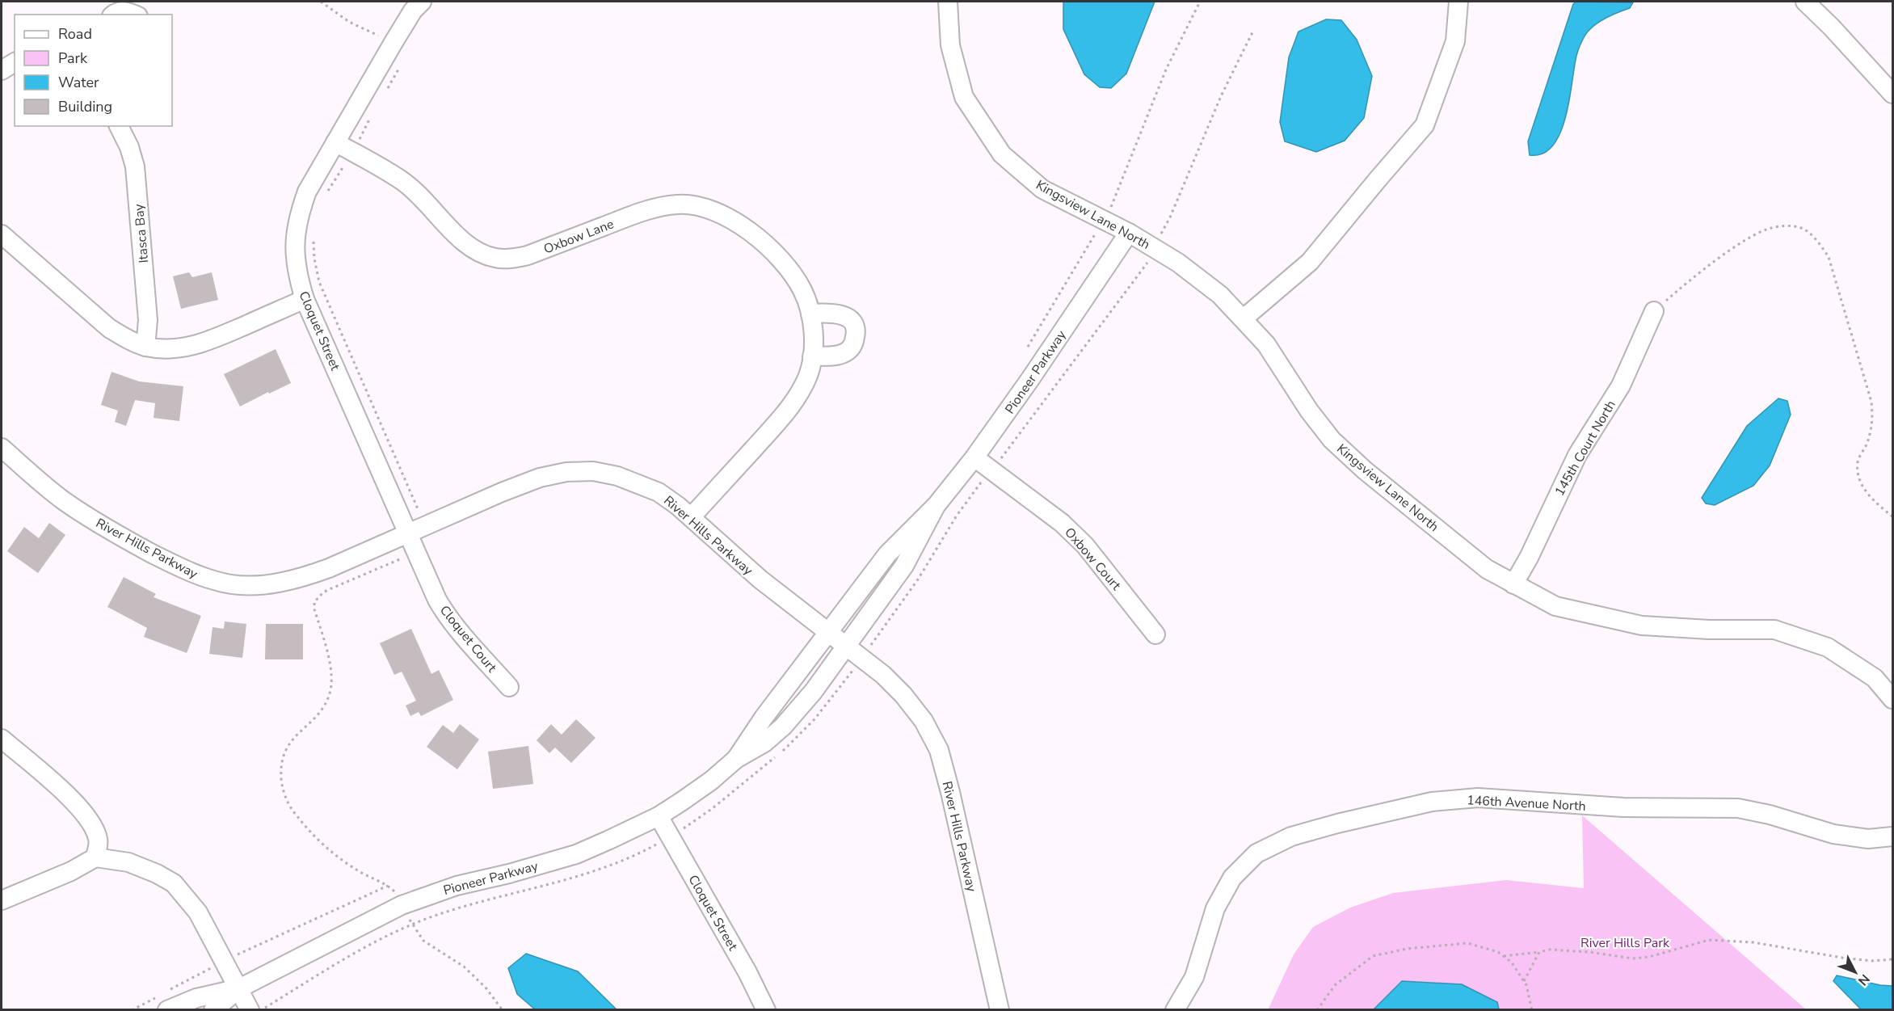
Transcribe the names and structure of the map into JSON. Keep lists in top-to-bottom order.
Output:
{
  "streets": {
    "street": [
      "Kingsview Lane North",
      "Itasca Bay",
      "Oxbow Lane",
      "Cloquet Street",
      "Pioneer Parkway",
      "145th Court North",
      "River Hills Parkway",
      "Oxbow Court",
      "Cloquet Court",
      "146th Avenue North"
    ]
  },
  "crossings": [
    ["Kingsview Lane North", "Pioneer Parkway"],
    ["Kingsview Lane North", "145th Court North"],
    ["Oxbow Lane", "Cloquet Street"],
    ["Oxbow Lane", "River Hills Parkway"],
    ["Cloquet Street", "Pioneer Parkway"],
    ["Cloquet Street", "River Hills Parkway"],
    ["Cloquet Street", "Cloquet Court"],
    ["Pioneer Parkway", "River Hills Parkway"],
    ["Pioneer Parkway", "Oxbow Court"],
    ["River Hills Parkway", "Cloquet Court"]
  ],
  "parks": ["River Hills Park"],
  "legend": [
    "Road",
    "Park",
    "Water",
    "Building"
  ],
  "north": "bottom right"
}
